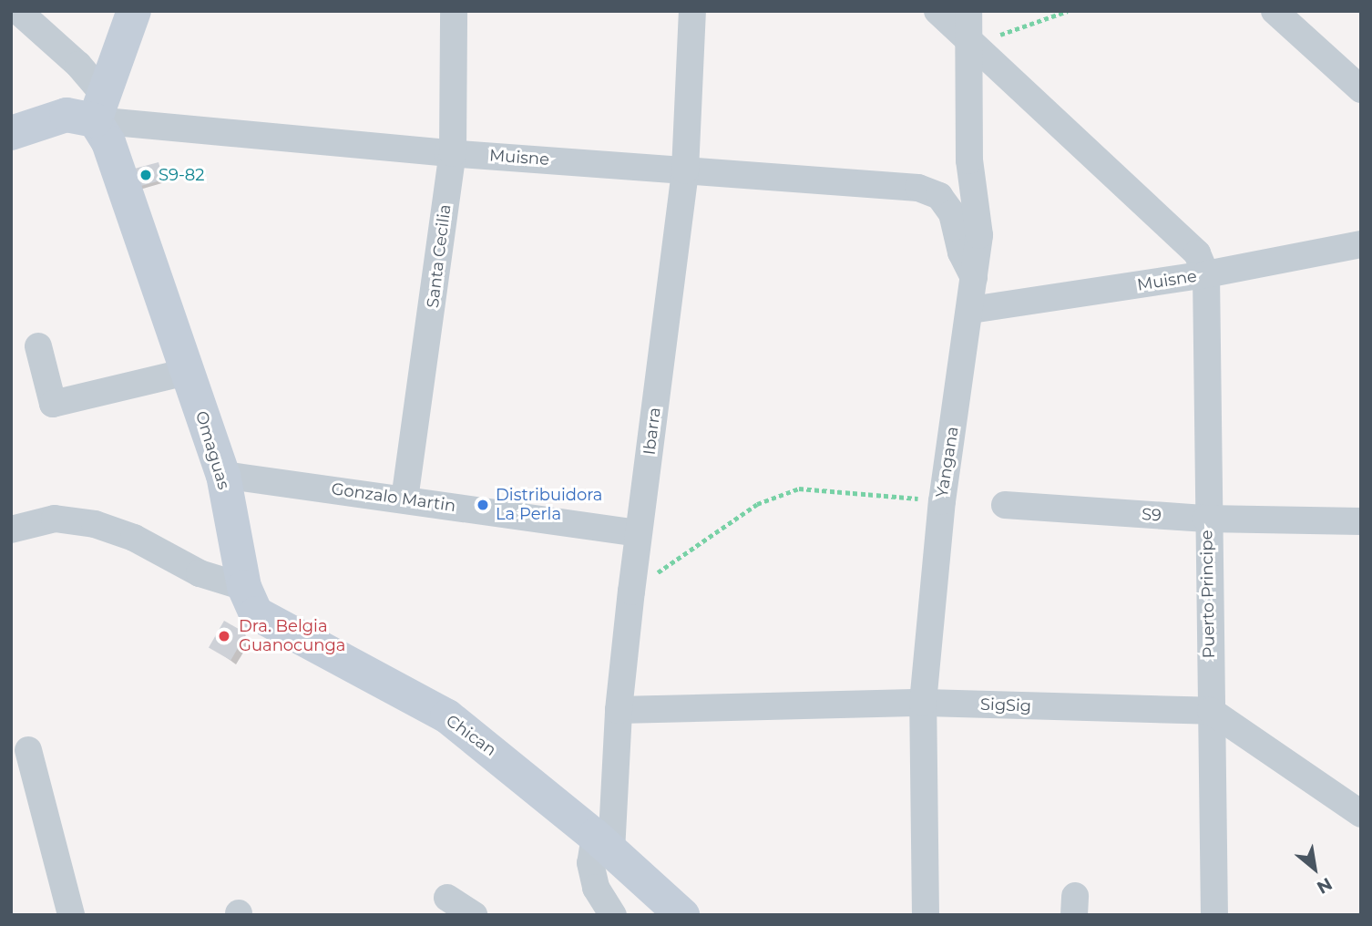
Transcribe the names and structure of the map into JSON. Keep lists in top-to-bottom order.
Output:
{
  "streets": {
    "street": [
      "Muisne",
      "Santa Cecilia",
      "Ibarra",
      "Omaguas",
      "Yangana",
      "Gonzalo Martin",
      "S9",
      "Puerto Principe",
      "SigSig",
      "Chican"
    ]
  },
  "crossings": [
    ["Muisne", "Santa Cecilia"],
    ["Muisne", "Ibarra"],
    ["Muisne", "Omaguas"],
    ["Muisne", "Yangana"],
    ["Muisne", "Puerto Principe"],
    ["Santa Cecilia", "Gonzalo Martin"],
    ["Ibarra", "Gonzalo Martin"],
    ["Ibarra", "SigSig"],
    ["Ibarra", "Chican"],
    ["Omaguas", "Gonzalo Martin"],
    ["Omaguas", "Chican"],
    ["Yangana", "SigSig"],
    ["S9", "Puerto Principe"],
    ["Puerto Principe", "SigSig"]
  ],
  "places": ["S9-82", "Distribuidora La Perla", "Dra. Belgia Guanocunga"],
  "north": "bottom right"
}
